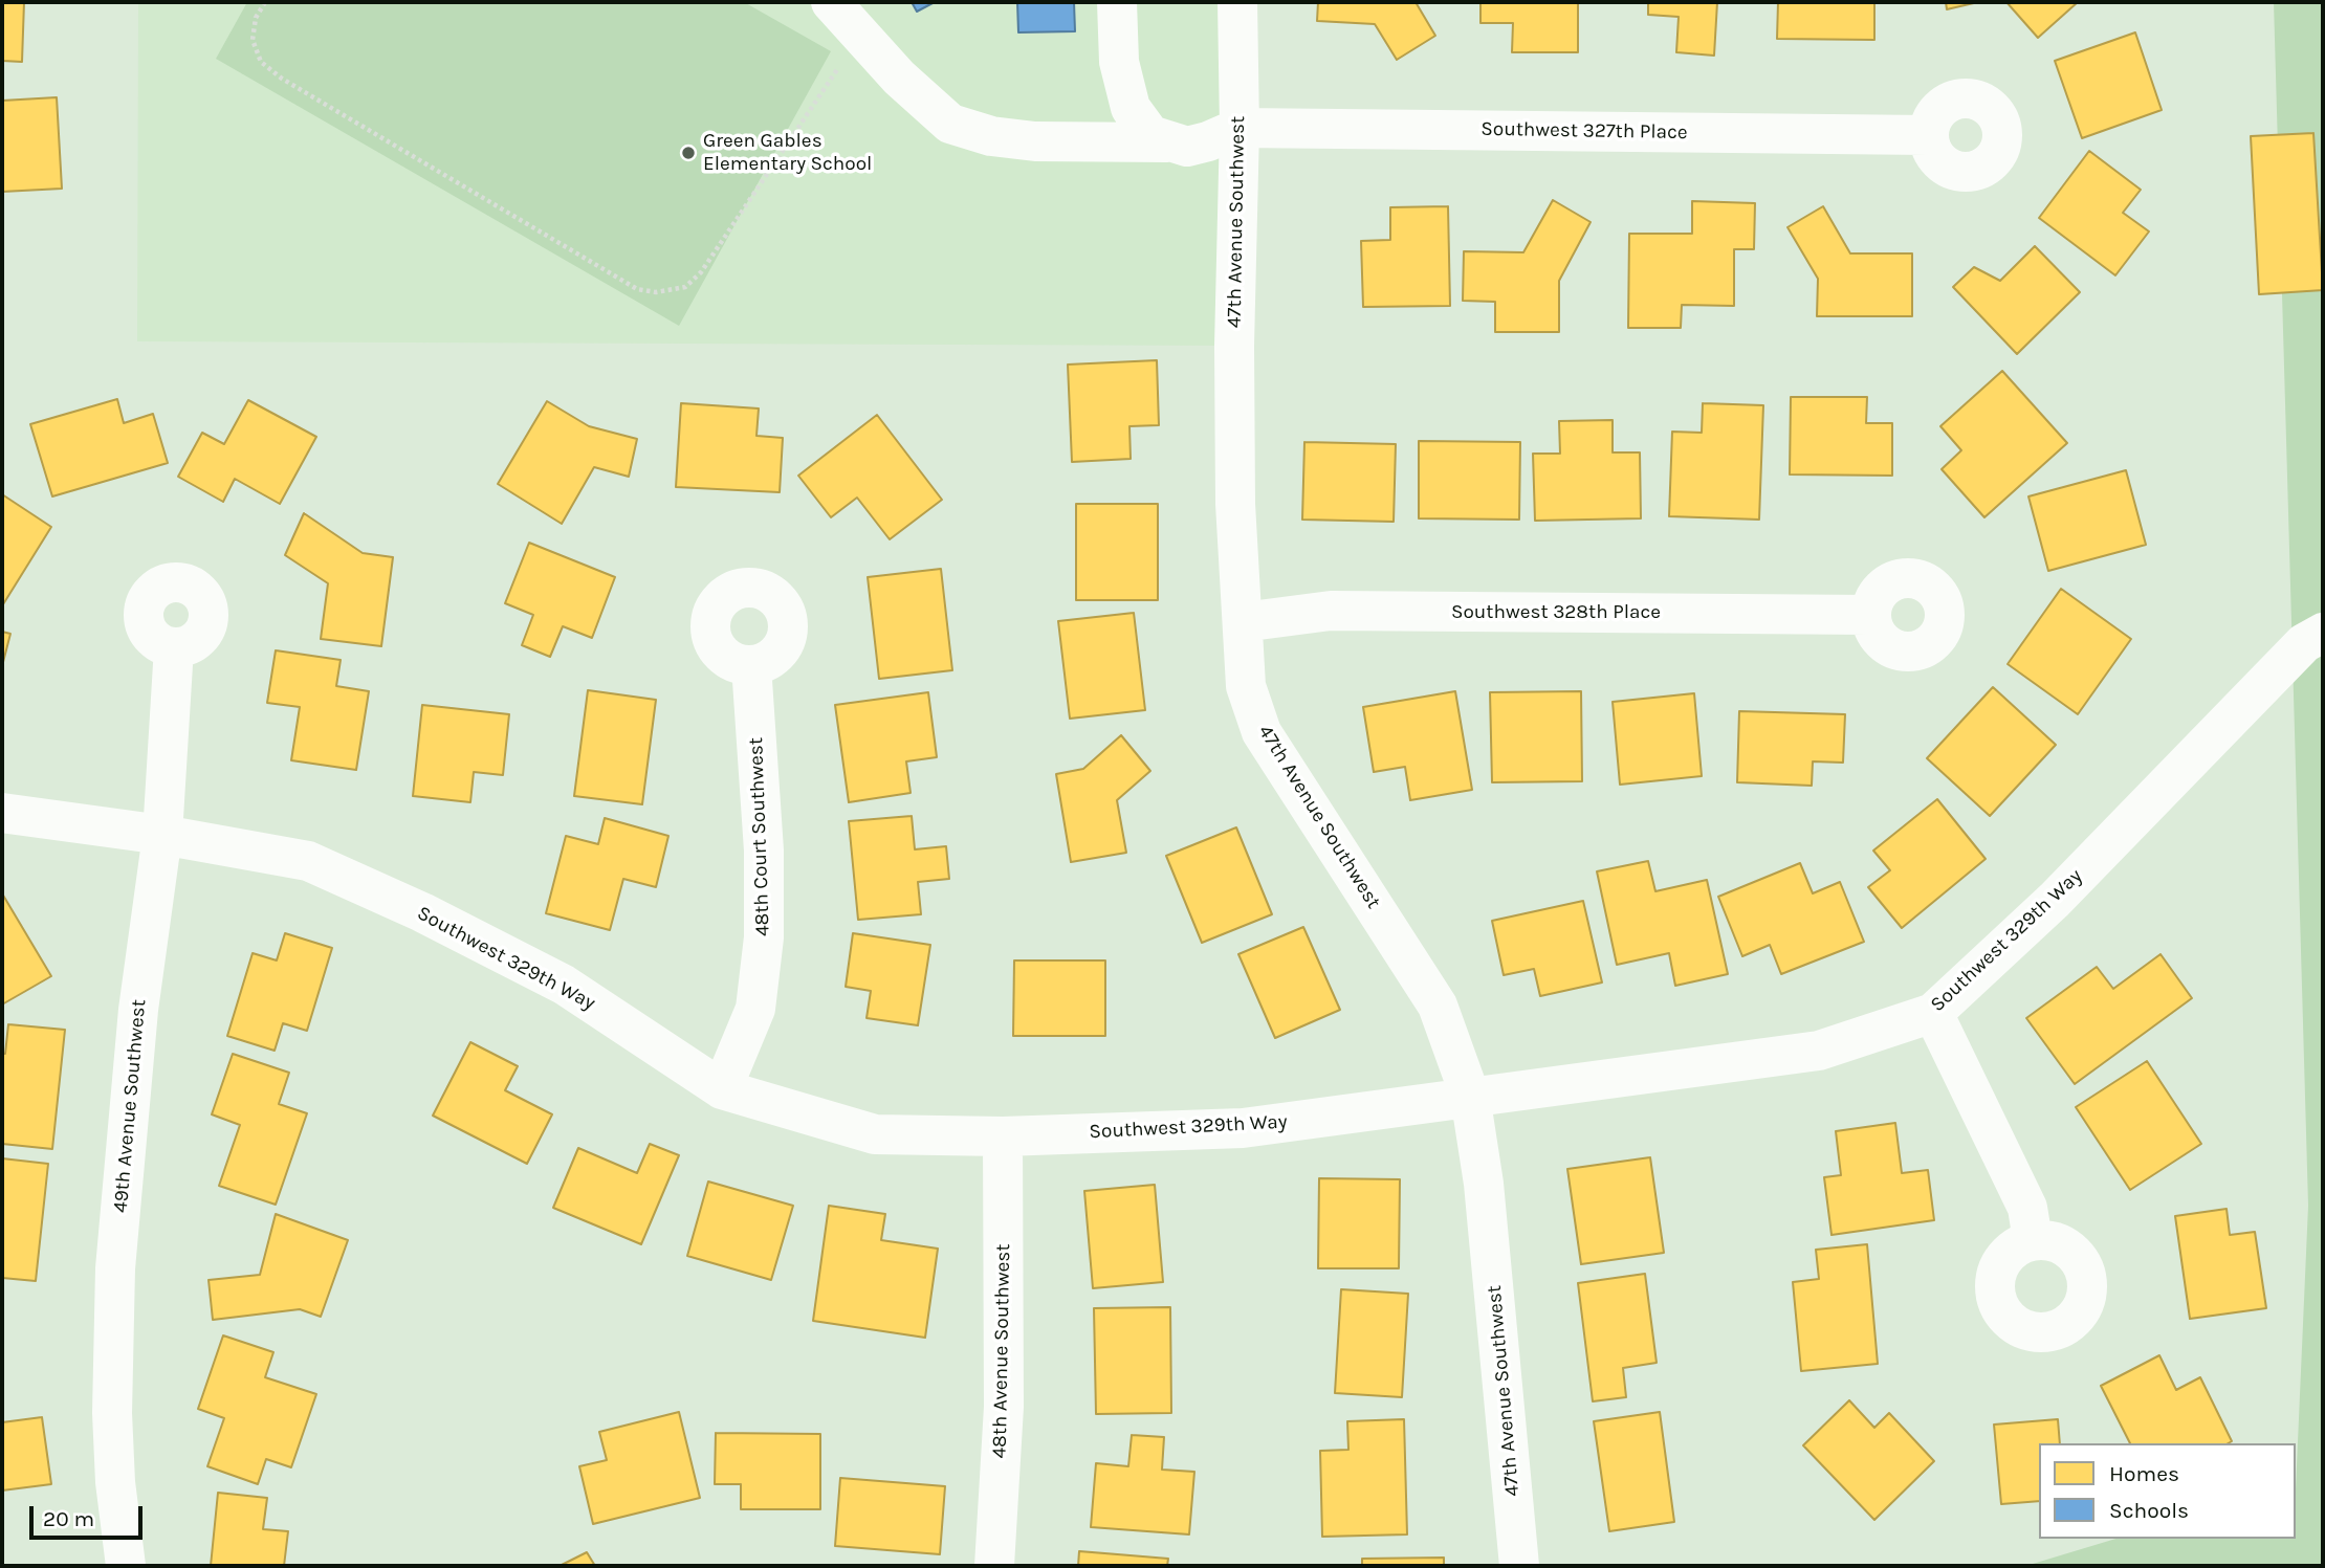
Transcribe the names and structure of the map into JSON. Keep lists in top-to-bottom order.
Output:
{
  "streets": {
    "street": [
      "Southwest 327th Place",
      "47th Avenue Southwest",
      "Southwest 328th Place",
      "48th Court Southwest",
      "Southwest 329th Way",
      "49th Avenue Southwest",
      "48th Avenue Southwest"
    ]
  },
  "crossings": [
    ["Southwest 327th Place", "47th Avenue Southwest"],
    ["47th Avenue Southwest", "Southwest 328th Place"],
    ["47th Avenue Southwest", "Southwest 329th Way"],
    ["48th Court Southwest", "Southwest 329th Way"],
    ["Southwest 329th Way", "49th Avenue Southwest"],
    ["Southwest 329th Way", "48th Avenue Southwest"]
  ],
  "places": ["Green Gables Elementary School"],
  "legend": ["Homes", "Schools"],
  "scale_bar": "20 m"
}
